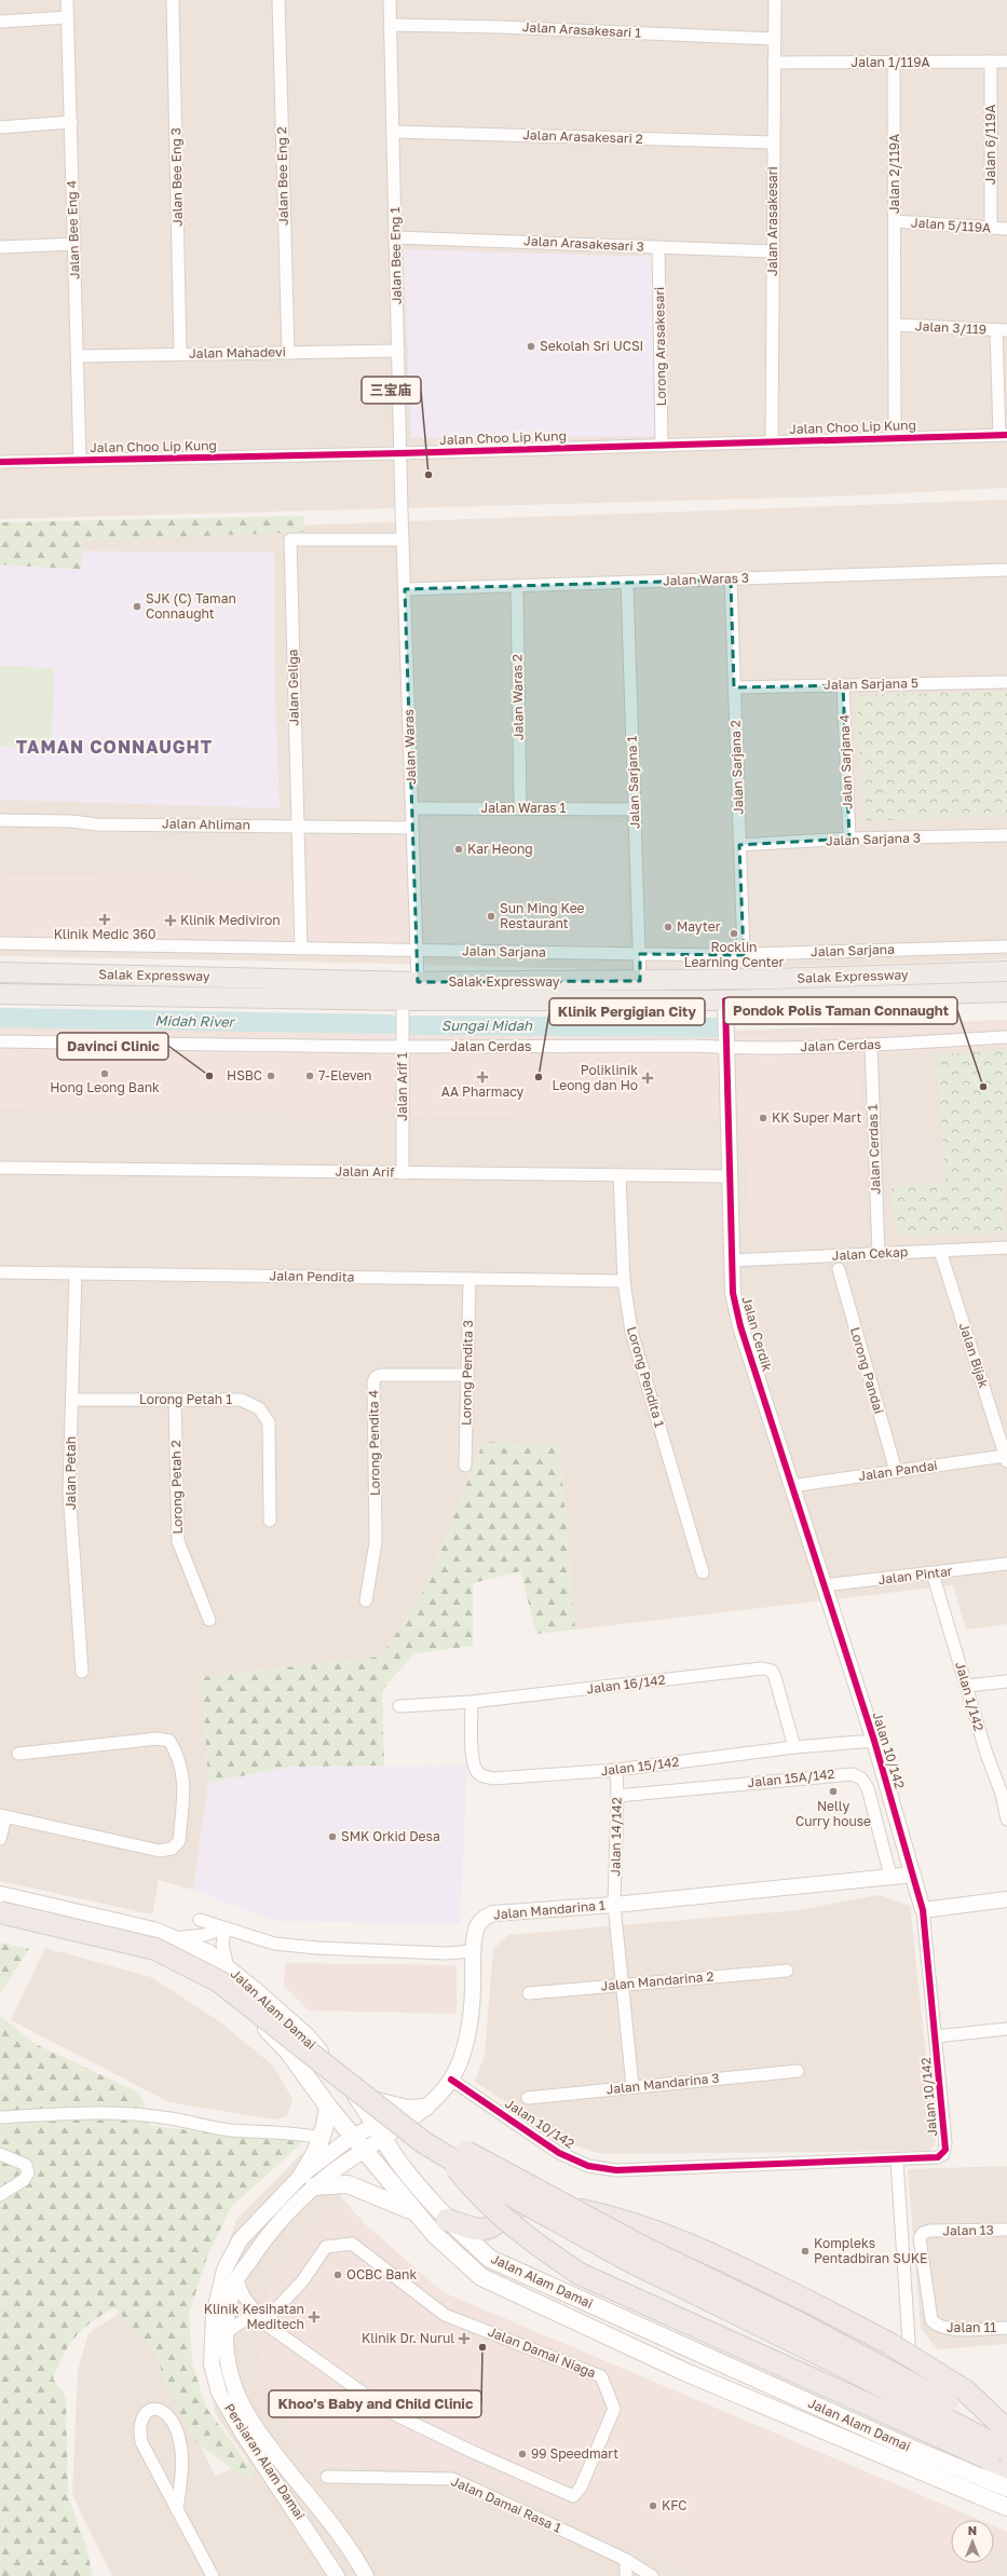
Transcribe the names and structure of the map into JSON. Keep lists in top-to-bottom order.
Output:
{
  "streets": {
    "highway": ["Salak Expressway"],
    "main road": ["Jalan Alam Damai"],
    "street": [
      "Jalan Arasakesari 1",
      "Jalan 1/119A",
      "Jalan Arasakesari 2",
      "Jalan 6/119A",
      "Jalan 2/119A",
      "Jalan Bee Eng 2",
      "Jalan Bee Eng 3",
      "Jalan Arasakesari",
      "Jalan 5/119A",
      "Jalan Bee Eng 4",
      "Jalan Arasakesari 3",
      "Jalan Bee Eng 1",
      "Jalan 3/119",
      "Lorong Arasakesari",
      "Jalan Mahadevi",
      "Jalan Choo Lip Kung",
      "Jalan Waras 3",
      "Jalan Sarjana 5",
      "Jalan Geliga",
      "Jalan Waras 2",
      "Jalan Waras",
      "Jalan Sarjana 4",
      "Jalan Sarjana 2",
      "Jalan Sarjana 1",
      "Jalan Waras 1",
      "Jalan Ahliman",
      "Jalan Sarjana 3",
      "Jalan Sarjana",
      "Jalan Cerdas",
      "Jalan Arif 1",
      "Jalan Cerdas 1",
      "Jalan Arif",
      "Jalan Cekap",
      "Jalan Pendita",
      "Jalan Cerdik",
      "Jalan Bijak",
      "Lorong Pandai",
      "Lorong Pendita 3",
      "Lorong Pendita 1",
      "Lorong Petah 1",
      "Lorong Pendita 4",
      "Jalan Pandai",
      "Jalan Petah",
      "Lorong Petah 2",
      "Jalan Pintar",
      "Jalan 16/142",
      "Jalan 1/142",
      "Jalan 10/142",
      "Jalan 15/142",
      "Jalan 15A/142",
      "Jalan 14/142",
      "Jalan Mandarina 1",
      "Jalan Mandarina 2",
      "Jalan Mandarina 3",
      "Jalan 13",
      "Jalan 11",
      "Jalan Damai Niaga",
      "Persiaran Alam Damai",
      "Jalan Damai Rasa 1"
    ]
  },
  "crossings": [
    ["Jalan Arasakesari 1", "Jalan Arasakesari"],
    ["Jalan Arasakesari 1", "Jalan Bee Eng 1"],
    ["Jalan 1/119A", "Jalan 6/119A"],
    ["Jalan 1/119A", "Jalan 2/119A"],
    ["Jalan 1/119A", "Jalan Arasakesari"],
    ["Jalan Arasakesari 2", "Jalan Arasakesari"],
    ["Jalan Arasakesari 2", "Jalan Bee Eng 1"],
    ["Jalan 6/119A", "Jalan 5/119A"],
    ["Jalan 2/119A", "Jalan 5/119A"],
    ["Jalan 2/119A", "Jalan 3/119"],
    ["Jalan 2/119A", "Jalan Choo Lip Kung"],
    ["Jalan Bee Eng 2", "Jalan Mahadevi"],
    ["Jalan Bee Eng 3", "Jalan Mahadevi"],
    ["Jalan Arasakesari", "Jalan Arasakesari 3"],
    ["Jalan Arasakesari", "Jalan Choo Lip Kung"],
    ["Jalan Bee Eng 4", "Jalan Mahadevi"],
    ["Jalan Bee Eng 4", "Jalan Choo Lip Kung"],
    ["Jalan Arasakesari 3", "Jalan Bee Eng 1"],
    ["Jalan Arasakesari 3", "Lorong Arasakesari"],
    ["Jalan Bee Eng 1", "Jalan Mahadevi"],
    ["Jalan Bee Eng 1", "Jalan Choo Lip Kung"],
    ["Jalan Bee Eng 1", "Jalan Waras"],
    ["Lorong Arasakesari", "Jalan Choo Lip Kung"],
    ["Jalan Waras 3", "Jalan Waras 2"],
    ["Jalan Waras 3", "Jalan Waras"],
    ["Jalan Waras 3", "Jalan Sarjana 2"],
    ["Jalan Waras 3", "Jalan Sarjana 1"],
    ["Jalan Sarjana 5", "Jalan Sarjana 4"],
    ["Jalan Sarjana 5", "Jalan Sarjana 2"],
    ["Jalan Geliga", "Jalan Waras"],
    ["Jalan Geliga", "Jalan Ahliman"],
    ["Jalan Geliga", "Jalan Sarjana"],
    ["Jalan Waras 2", "Jalan Waras 1"],
    ["Jalan Waras", "Jalan Waras 1"],
    ["Jalan Waras", "Jalan Ahliman"],
    ["Jalan Waras", "Jalan Sarjana"],
    ["Jalan Waras", "Salak Expressway"],
    ["Jalan Sarjana 4", "Jalan Sarjana 3"],
    ["Jalan Sarjana 2", "Jalan Sarjana 3"],
    ["Jalan Sarjana 2", "Jalan Sarjana"],
    ["Jalan Sarjana 1", "Jalan Waras 1"],
    ["Jalan Sarjana 1", "Jalan Sarjana"],
    ["Jalan Sarjana 1", "Salak Expressway"],
    ["Salak Expressway", "Jalan Arif 1"],
    ["Salak Expressway", "Jalan Cerdik"],
    ["Jalan Cerdas", "Jalan Arif 1"],
    ["Jalan Cerdas", "Jalan Cerdas 1"],
    ["Jalan Cerdas", "Jalan Cerdik"],
    ["Jalan Arif 1", "Jalan Arif"],
    ["Jalan Cerdas 1", "Jalan Cekap"],
    ["Jalan Arif", "Jalan Cerdik"],
    ["Jalan Arif", "Lorong Pendita 1"],
    ["Jalan Cekap", "Jalan Cerdik"],
    ["Jalan Cekap", "Jalan Bijak"],
    ["Jalan Pendita", "Lorong Pendita 3"],
    ["Jalan Pendita", "Lorong Pendita 1"],
    ["Jalan Pendita", "Jalan Petah"],
    ["Jalan Cerdik", "Jalan Pandai"],
    ["Jalan Cerdik", "Jalan Pintar"],
    ["Jalan Cerdik", "Jalan 10/142"],
    ["Jalan Bijak", "Jalan Pandai"],
    ["Lorong Pandai", "Jalan Pandai"],
    ["Lorong Pendita 3", "Lorong Pendita 4"],
    ["Lorong Petah 1", "Jalan Petah"],
    ["Lorong Petah 1", "Lorong Petah 2"],
    ["Jalan Pintar", "Jalan 1/142"],
    ["Jalan Pintar", "Jalan 10/142"],
    ["Jalan 16/142", "Jalan 15/142"],
    ["Jalan 10/142", "Jalan 15/142"],
    ["Jalan 10/142", "Jalan Mandarina 1"],
    ["Jalan 15/142", "Jalan 14/142"],
    ["Jalan 15A/142", "Jalan 14/142"],
    ["Jalan 15A/142", "Jalan Mandarina 1"],
    ["Jalan 14/142", "Jalan Mandarina 1"],
    ["Jalan Mandarina 1", "Jalan Mandarina 2"],
    ["Jalan Mandarina 1", "Jalan Alam Damai"],
    ["Jalan Mandarina 1", "Jalan Mandarina 3"],
    ["Jalan Mandarina 1", "Persiaran Alam Damai"],
    ["Jalan Alam Damai", "Persiaran Alam Damai"],
    ["Jalan 13", "Jalan 11"],
    ["Jalan Damai Niaga", "Persiaran Alam Damai"]
  ],
  "districts": ["TAMAN CONNAUGHT"],
  "water": ["Midah River", "Sungai Midah"],
  "places": {
    "other": [
      "Sekolah Sri UCSI",
      "三宝庙",
      "SJK (C) Taman Connaught",
      "Kar Heong",
      "Sun Ming Kee Restaurant",
      "Mayter",
      "Rocklin Learning Center",
      "Hong Leong Bank",
      "Davinci Clinic",
      "HSBC",
      "7-Eleven",
      "Klinik Pergigian City",
      "Pondok Polis Taman Connaught",
      "KK Super Mart",
      "Nelly Curry house",
      "SMK Orkid Desa",
      "Kompleks Pentadbiran SUKE",
      "OCBC Bank",
      "Khoo's Baby and Child Clinic",
      "99 Speedmart",
      "KFC"
    ],
    "health": [
      "Klinik Medic 360",
      "Klinik Mediviron",
      "AA Pharmacy",
      "Poliklinik Leong dan Ho",
      "Klinik Kesihatan Meditech",
      "Klinik Dr. Nurul"
    ]
  },
  "north": "top"
}
